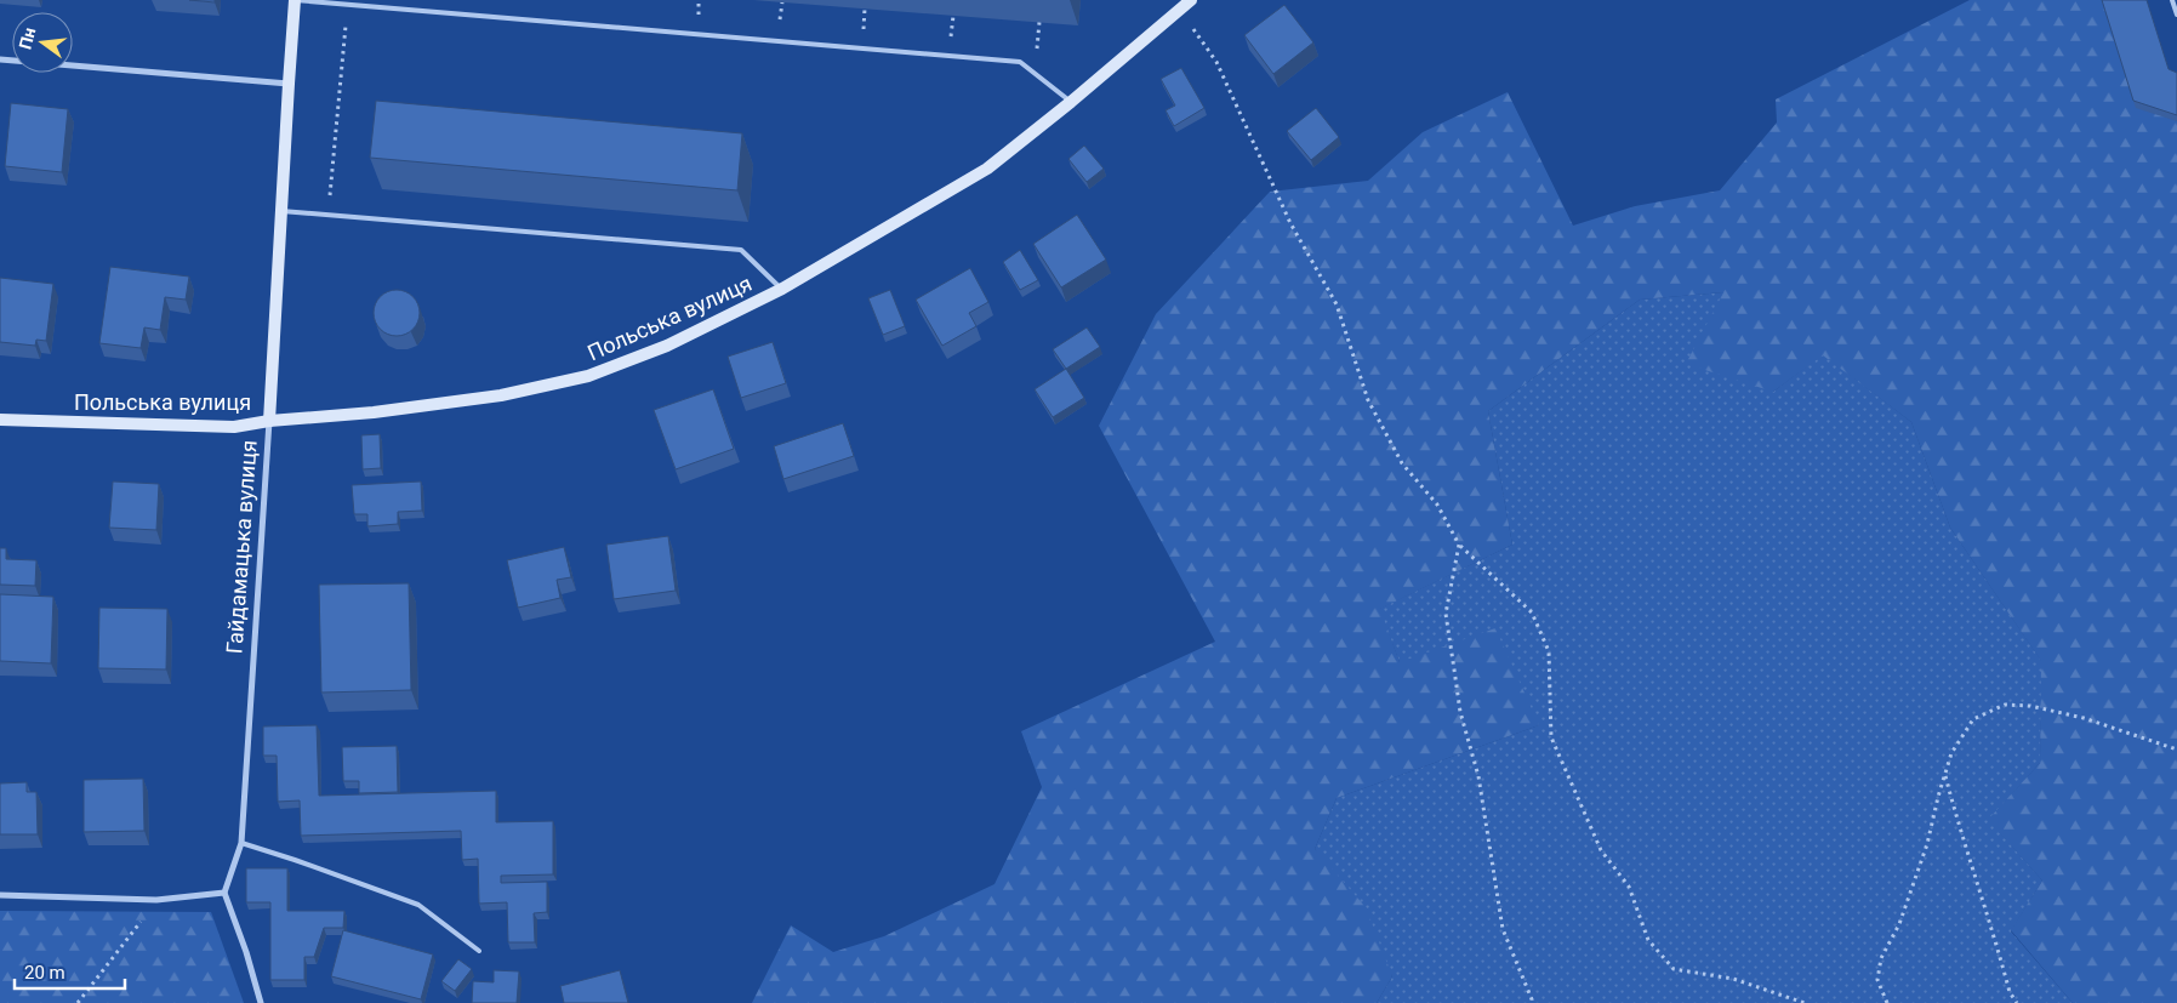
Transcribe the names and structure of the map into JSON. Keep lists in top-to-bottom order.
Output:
{
  "streets": {
    "street": ["Польська вулиця", "Гайдамацька вулиця"]
  },
  "crossings": [
    ["Польська вулиця", "Гайдамацька вулиця"]
  ],
  "scale_bar": "20 m",
  "north": "left"
}
